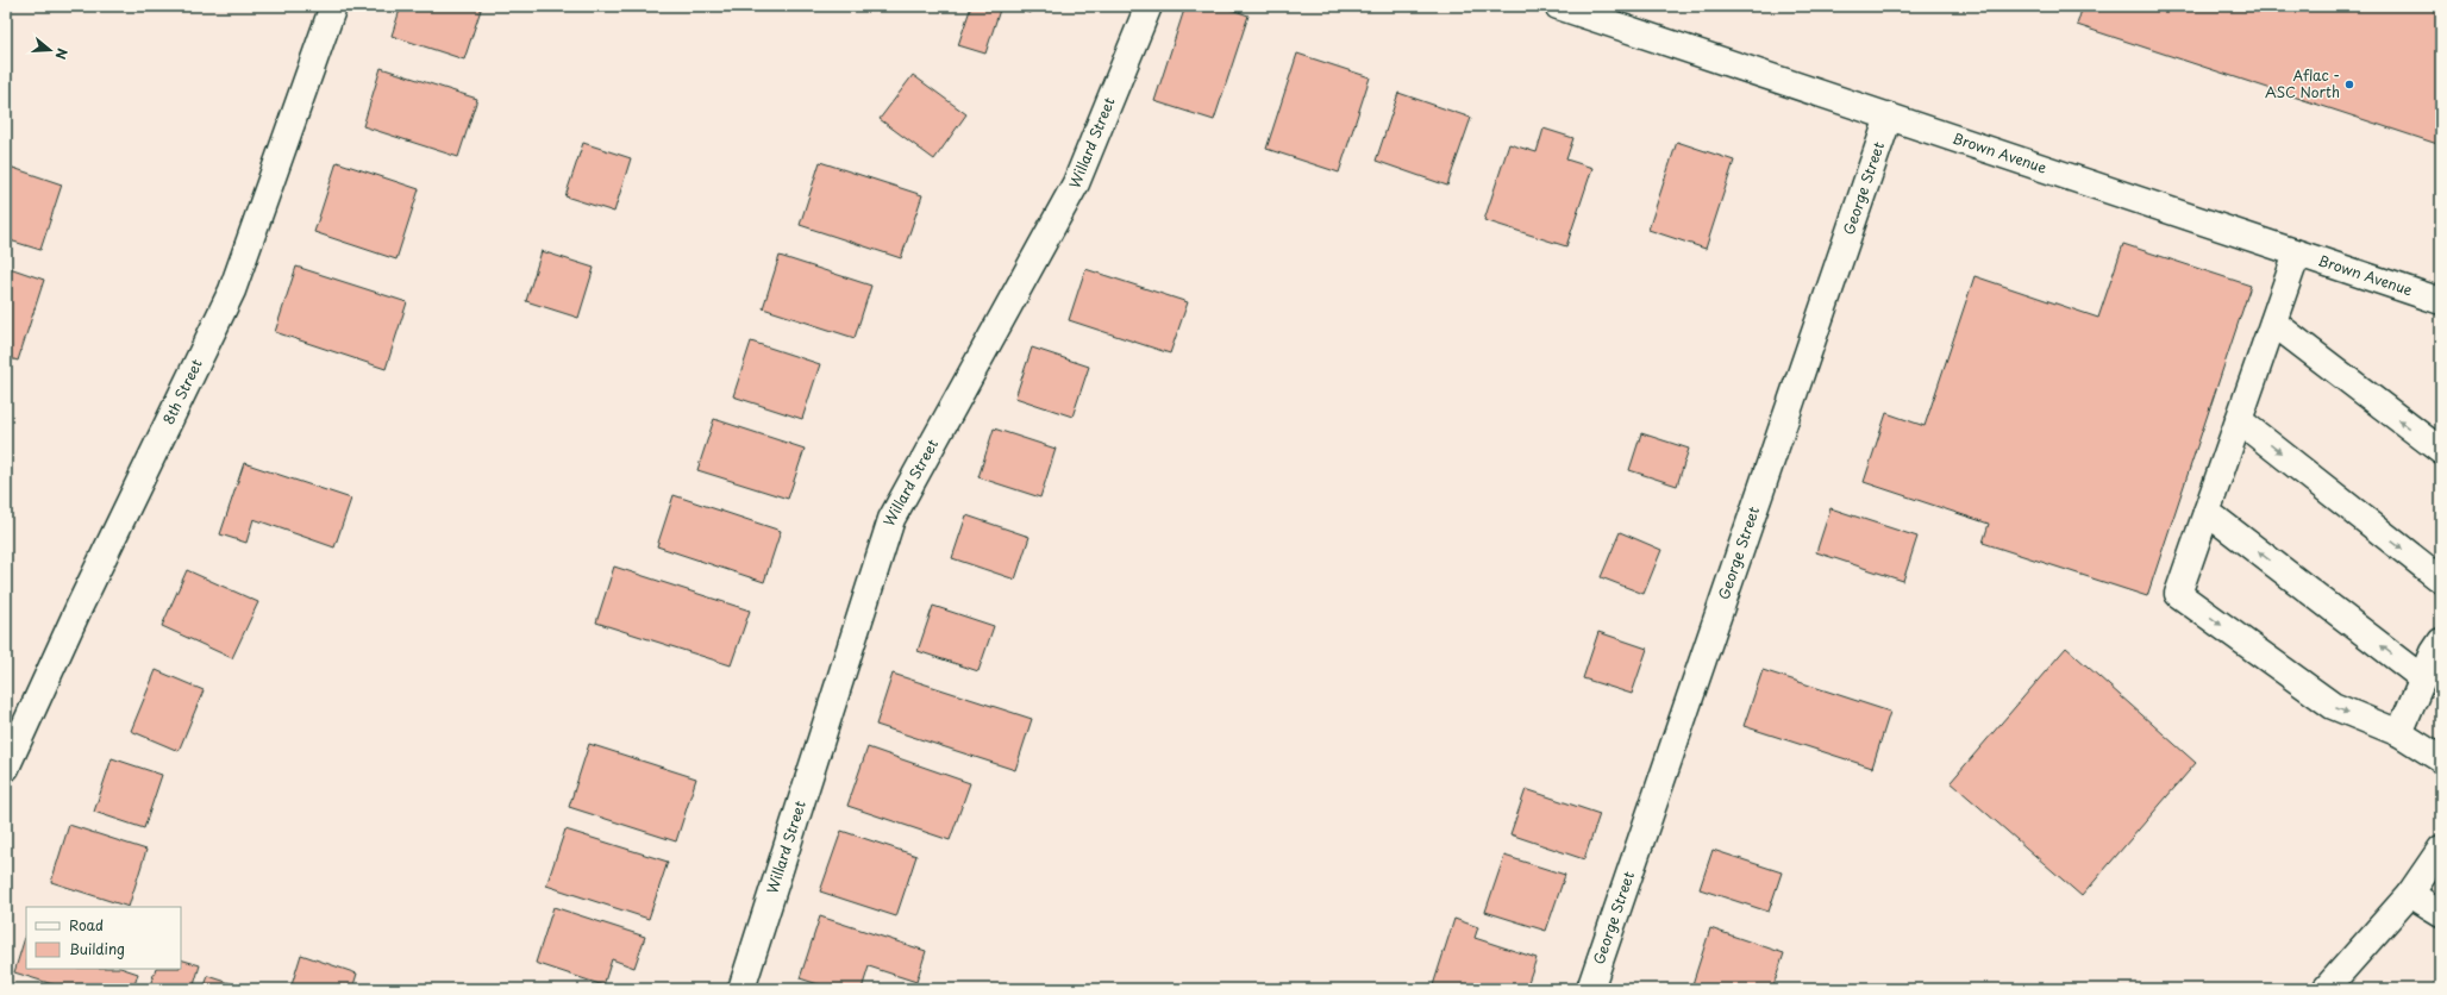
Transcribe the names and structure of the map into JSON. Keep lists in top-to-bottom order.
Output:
{
  "streets": {
    "street": [
      "Willard Street",
      "Brown Avenue",
      "George Street",
      "8th Street"
    ]
  },
  "crossings": [
    ["Brown Avenue", "George Street"]
  ],
  "places": ["Aflac - ASC North"],
  "legend": ["Road", "Building"],
  "north": "right"
}
